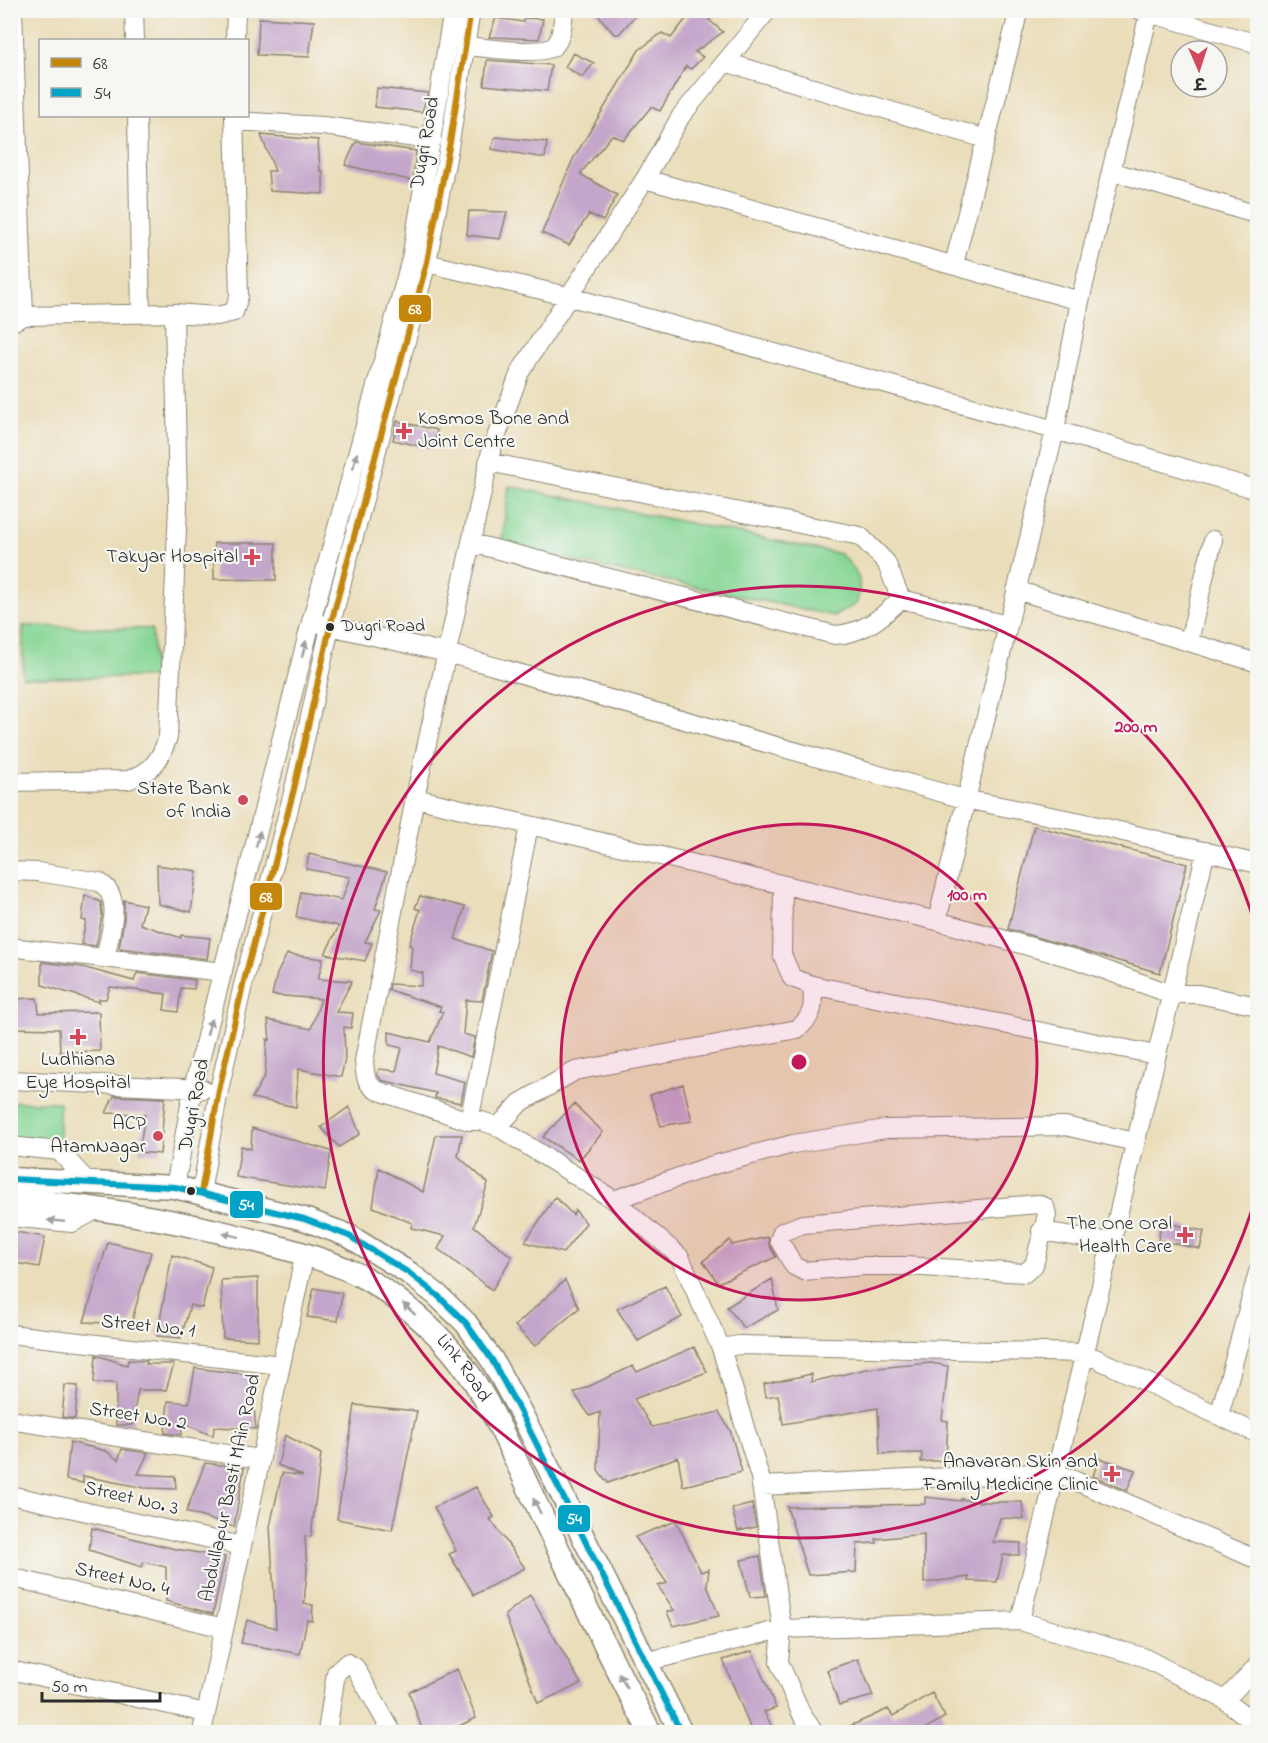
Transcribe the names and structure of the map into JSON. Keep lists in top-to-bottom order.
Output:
{
  "streets": {
    "main road": ["Link Road"],
    "street": [
      "Dugri Road",
      "Street No. 1",
      "Street No. 2",
      "Abdullapur Basti MAin Road",
      "Street No. 3",
      "Street No. 4"
    ]
  },
  "crossings": [
    ["Dugri Road", "Link Road"],
    ["Street No. 1", "Abdullapur Basti MAin Road"],
    ["Link Road", "Abdullapur Basti MAin Road"],
    ["Street No. 2", "Abdullapur Basti MAin Road"],
    ["Abdullapur Basti MAin Road", "Street No. 3"],
    ["Abdullapur Basti MAin Road", "Street No. 4"]
  ],
  "places": {
    "health": [
      "Kosmos Bone and Joint Centre",
      "Takyar Hospital",
      "Ludhiana Eye Hospital",
      "The One Oral Health Care",
      "Anavaran Skin and Family Medicine Clinic"
    ],
    "other": ["Dugri Road", "State Bank of India", "ACP AtamNagar"]
  },
  "lines": ["transit line 68", "transit line 54"],
  "legend": ["68", "54"],
  "scale_bar": "50 m",
  "north": "bottom",
  "rings": ["200 m", "100 m"]
}
